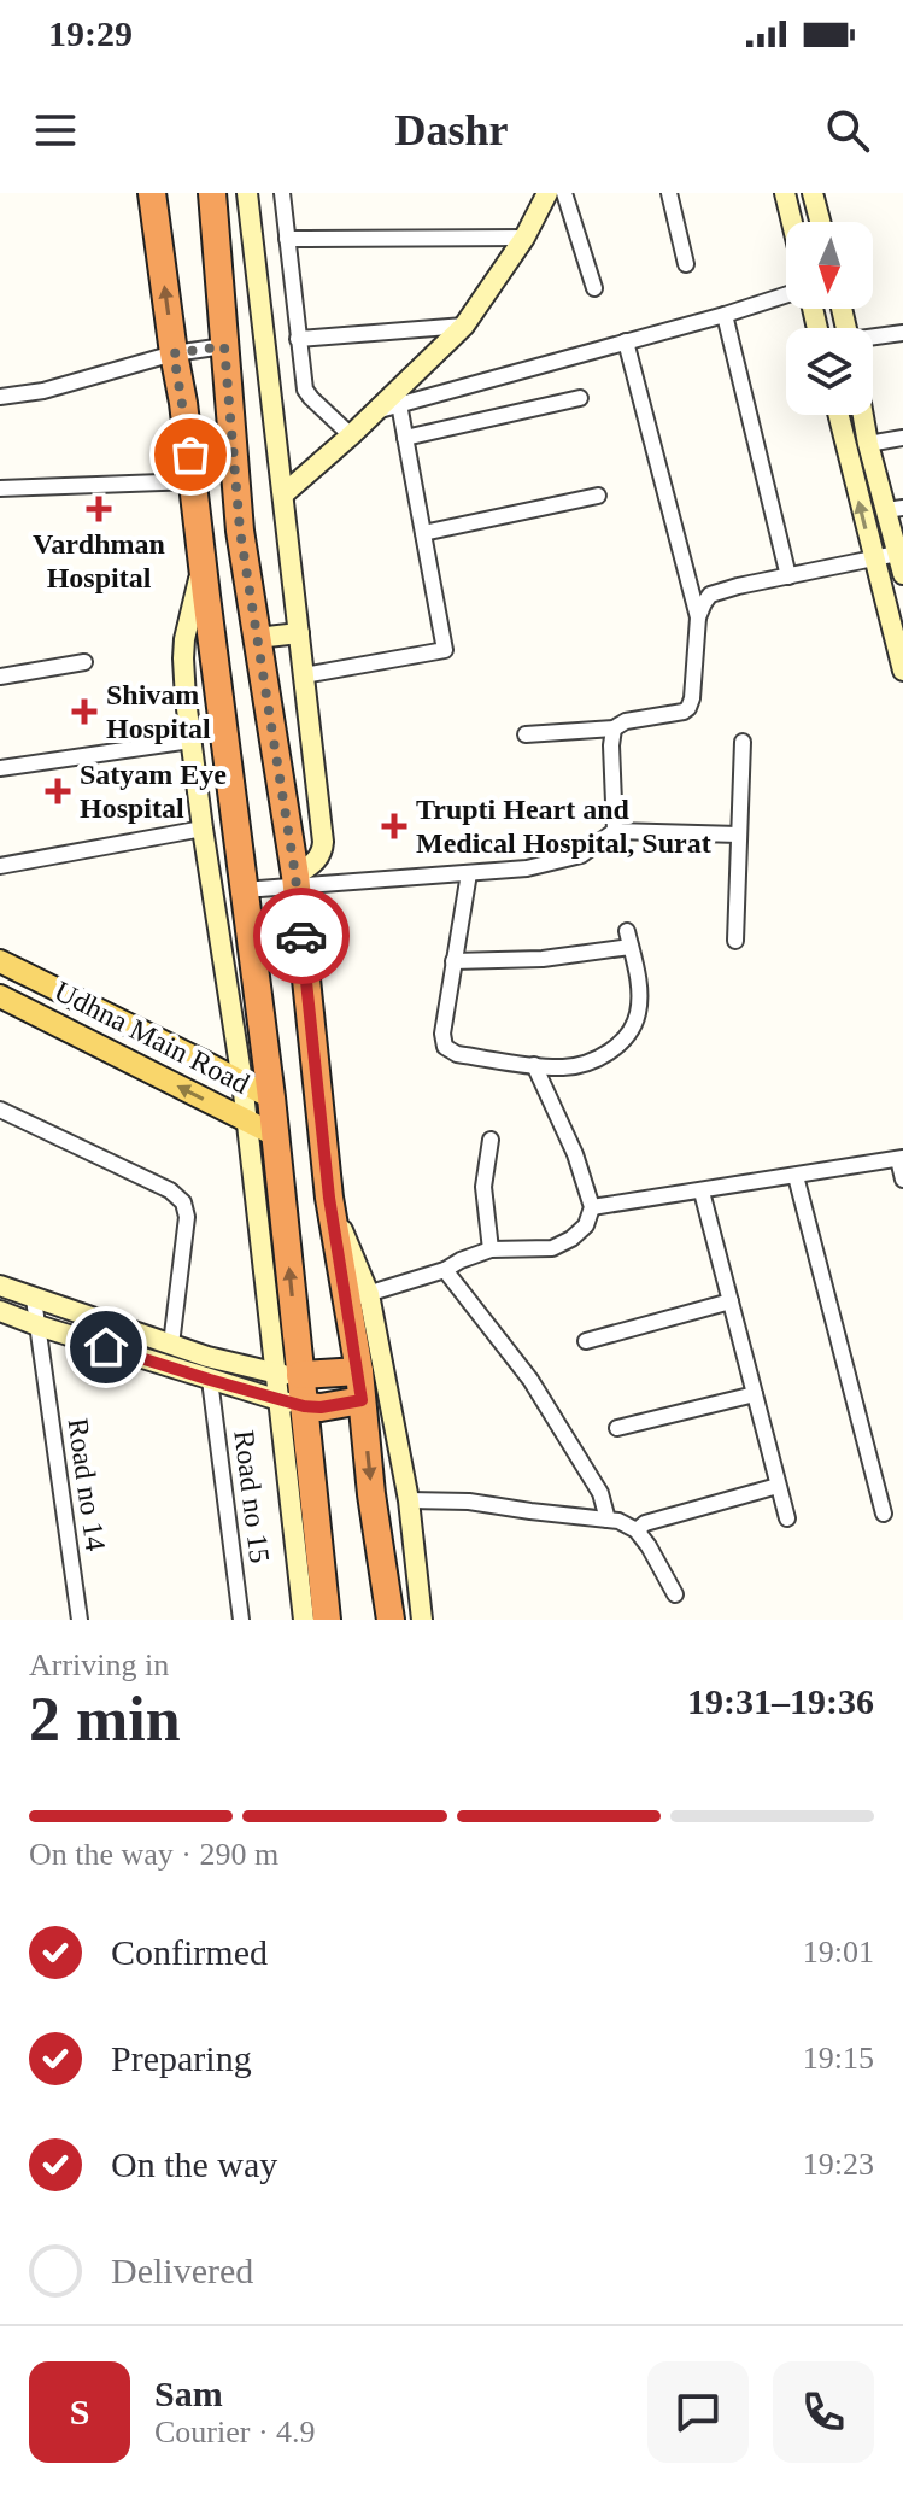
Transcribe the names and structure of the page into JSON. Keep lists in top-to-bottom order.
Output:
{
  "streets": {
    "highway": ["Udhna Main Road"],
    "street": ["Road no 14", "Road no 15"]
  },
  "places": {
    "health": [
      "Vardhman Hospital",
      "Shivam Hospital",
      "Satyam Eye Hospital",
      "Trupti Heart and Medical Hospital, Surat"
    ]
  },
  "north": "bottom",
  "page": {
    "status": "19:29",
    "header": "Dashr",
    "heading": ["2 min", "Arriving in", "19:31–19:36"],
    "panel": ["Sam", "Courier · 4.9"],
    "bar": "On the way · 290 m",
    "list": [
      ["Confirmed", "19:01"],
      ["Preparing", "19:15"],
      ["On the way", "19:23"],
      "Delivered"
    ],
    "round": "S"
  }
}
